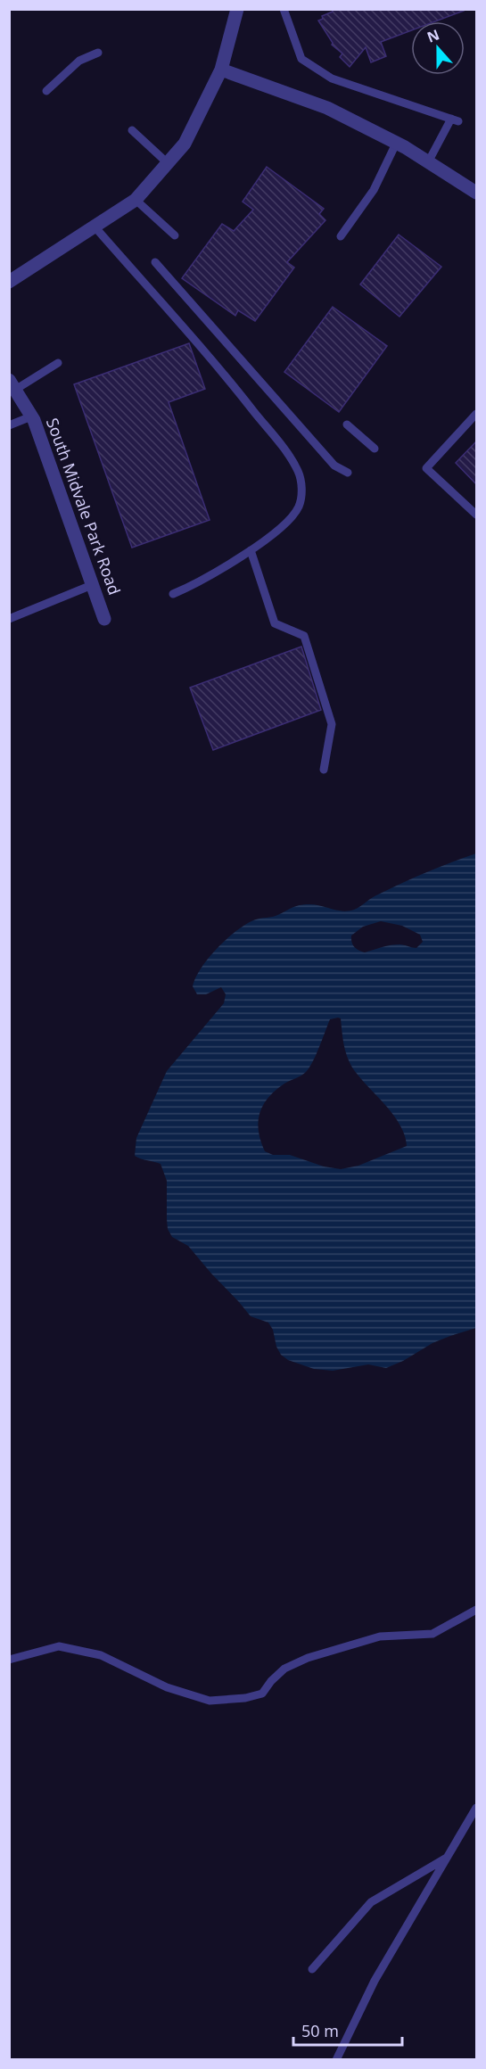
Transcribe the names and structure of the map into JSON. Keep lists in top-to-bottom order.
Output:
{
  "streets": {
    "street": ["South Midvale Park Road"]
  },
  "scale_bar": "50 m",
  "north": "top"
}
